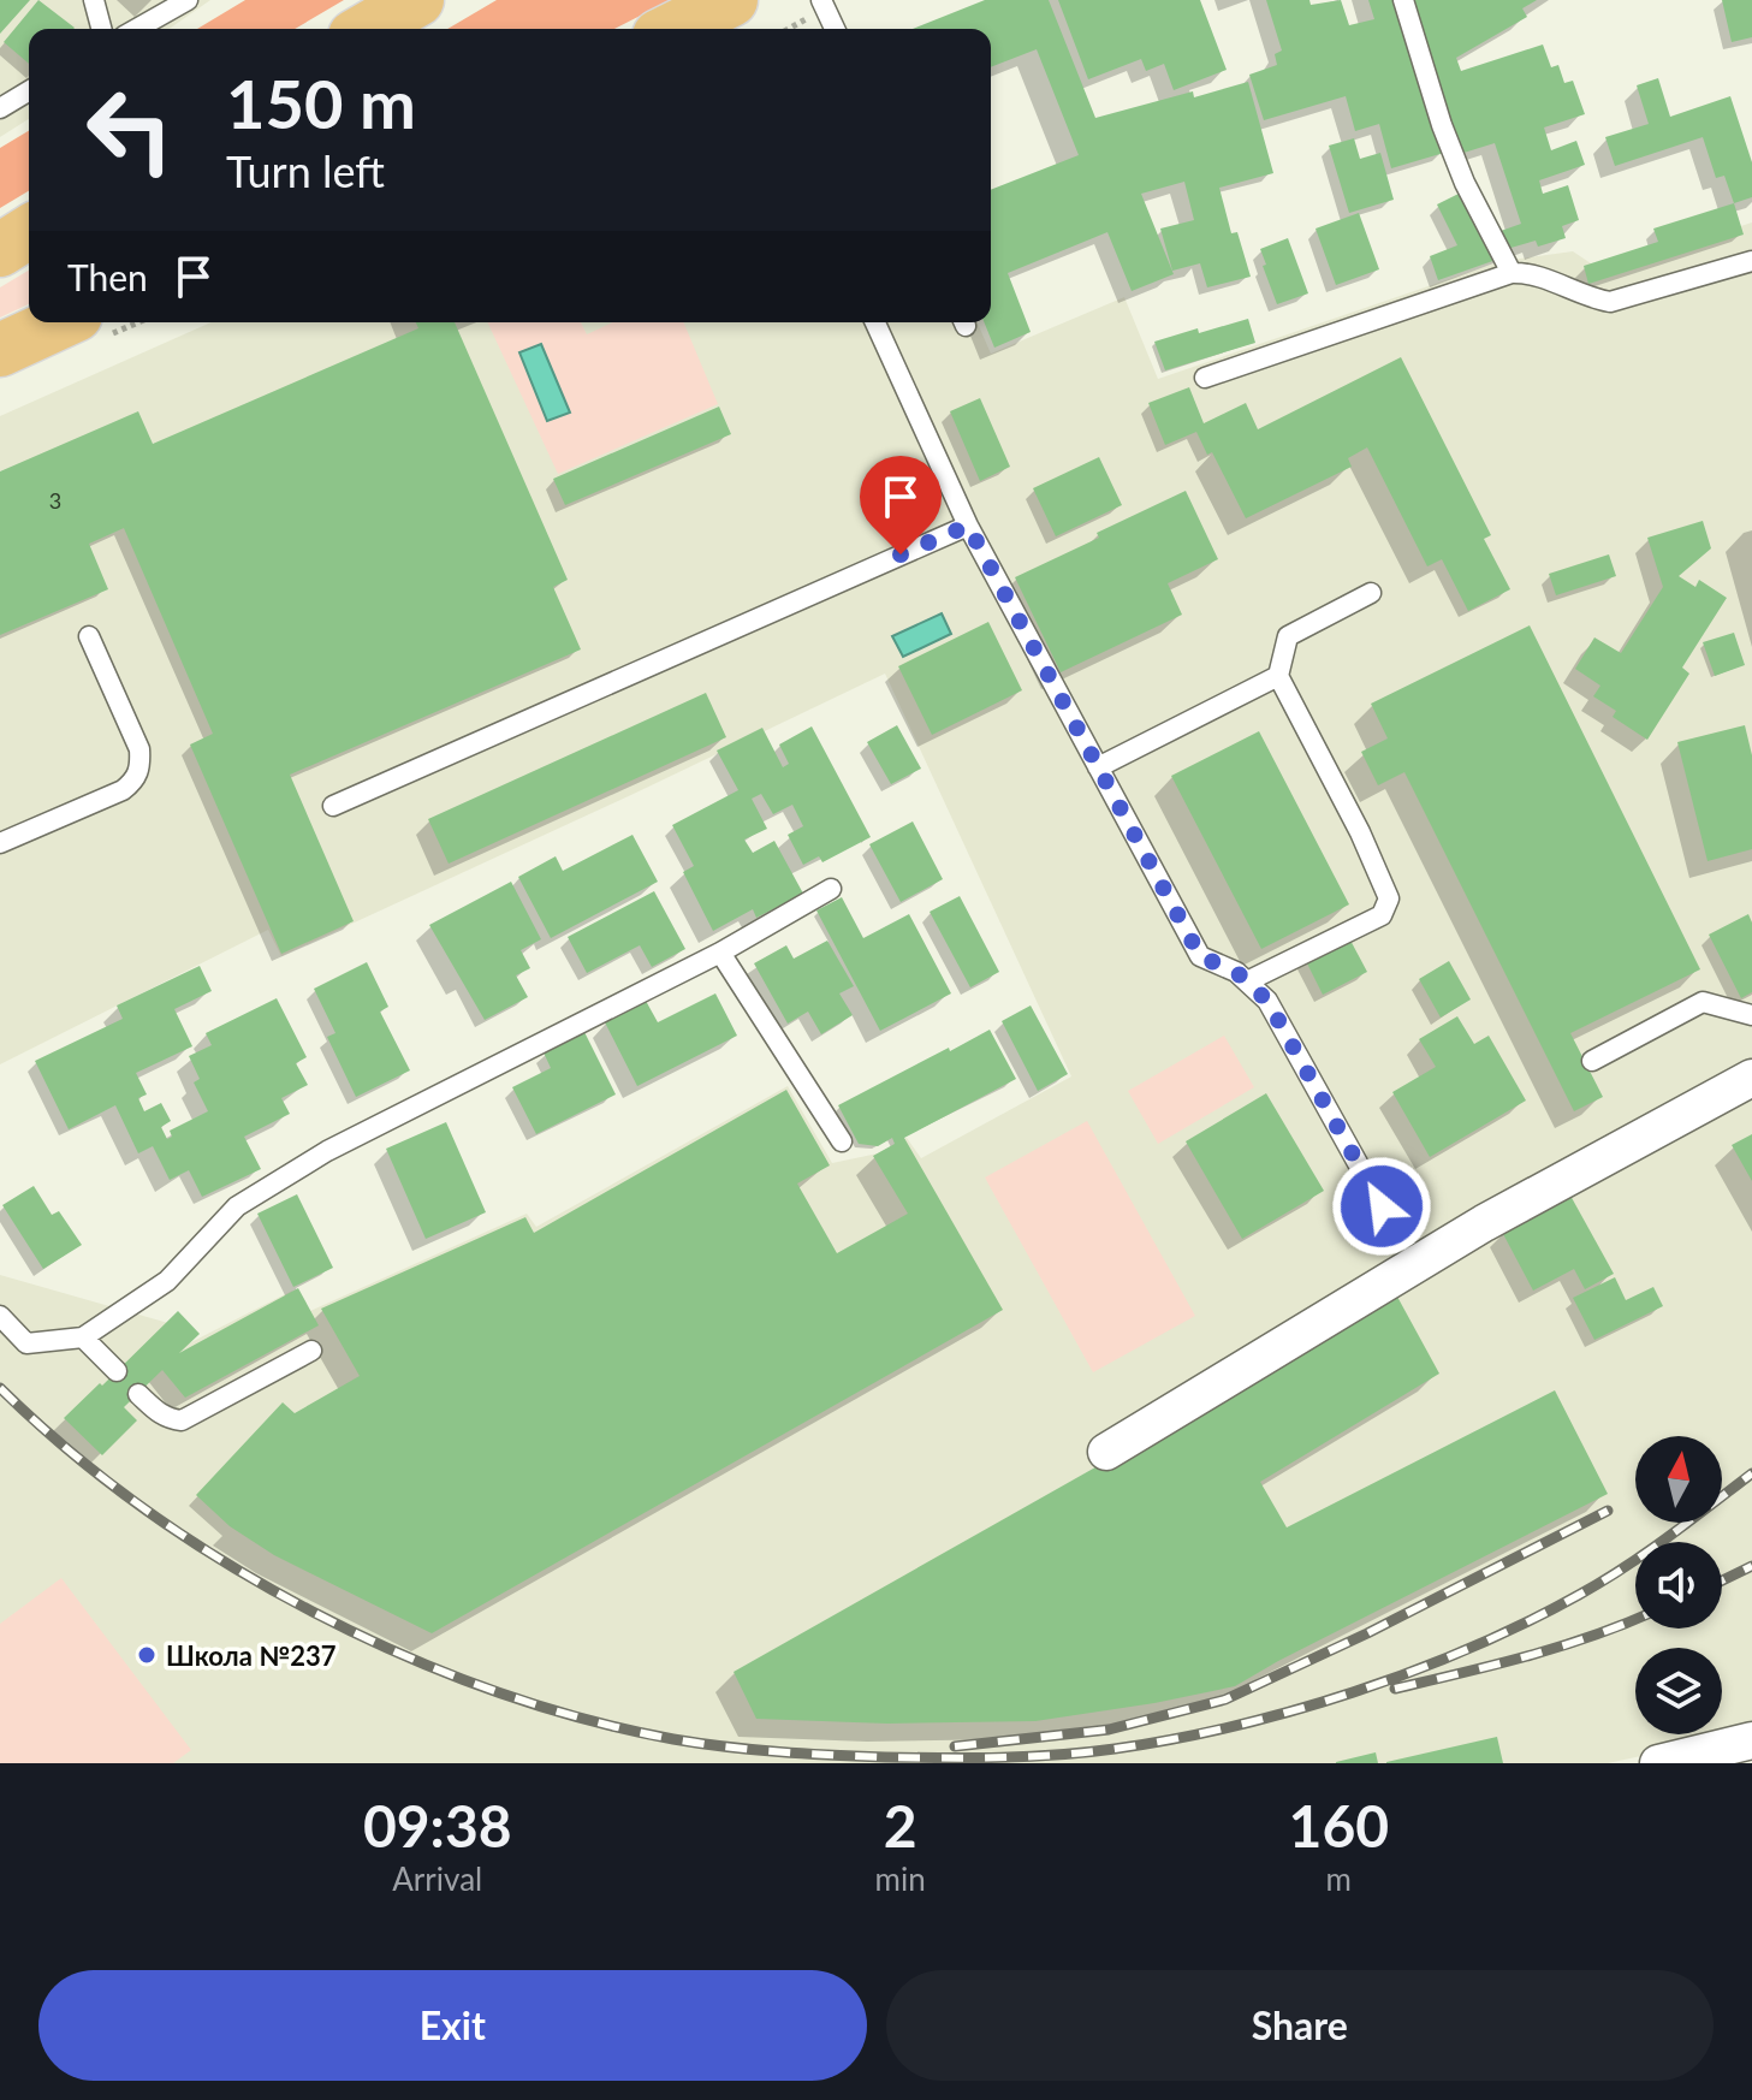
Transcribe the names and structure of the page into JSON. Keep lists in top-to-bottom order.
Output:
{
  "places": ["Школа №237"],
  "house_numbers": ["3"],
  "north": "top",
  "page": {
    "turn": ["150 m", "Turn left"],
    "then": "Then",
    "eta": [
      "09:38",
      "Arrival",
      "2",
      "min",
      "160",
      "m"
    ],
    "buttons": ["Exit", "Share"]
  }
}
